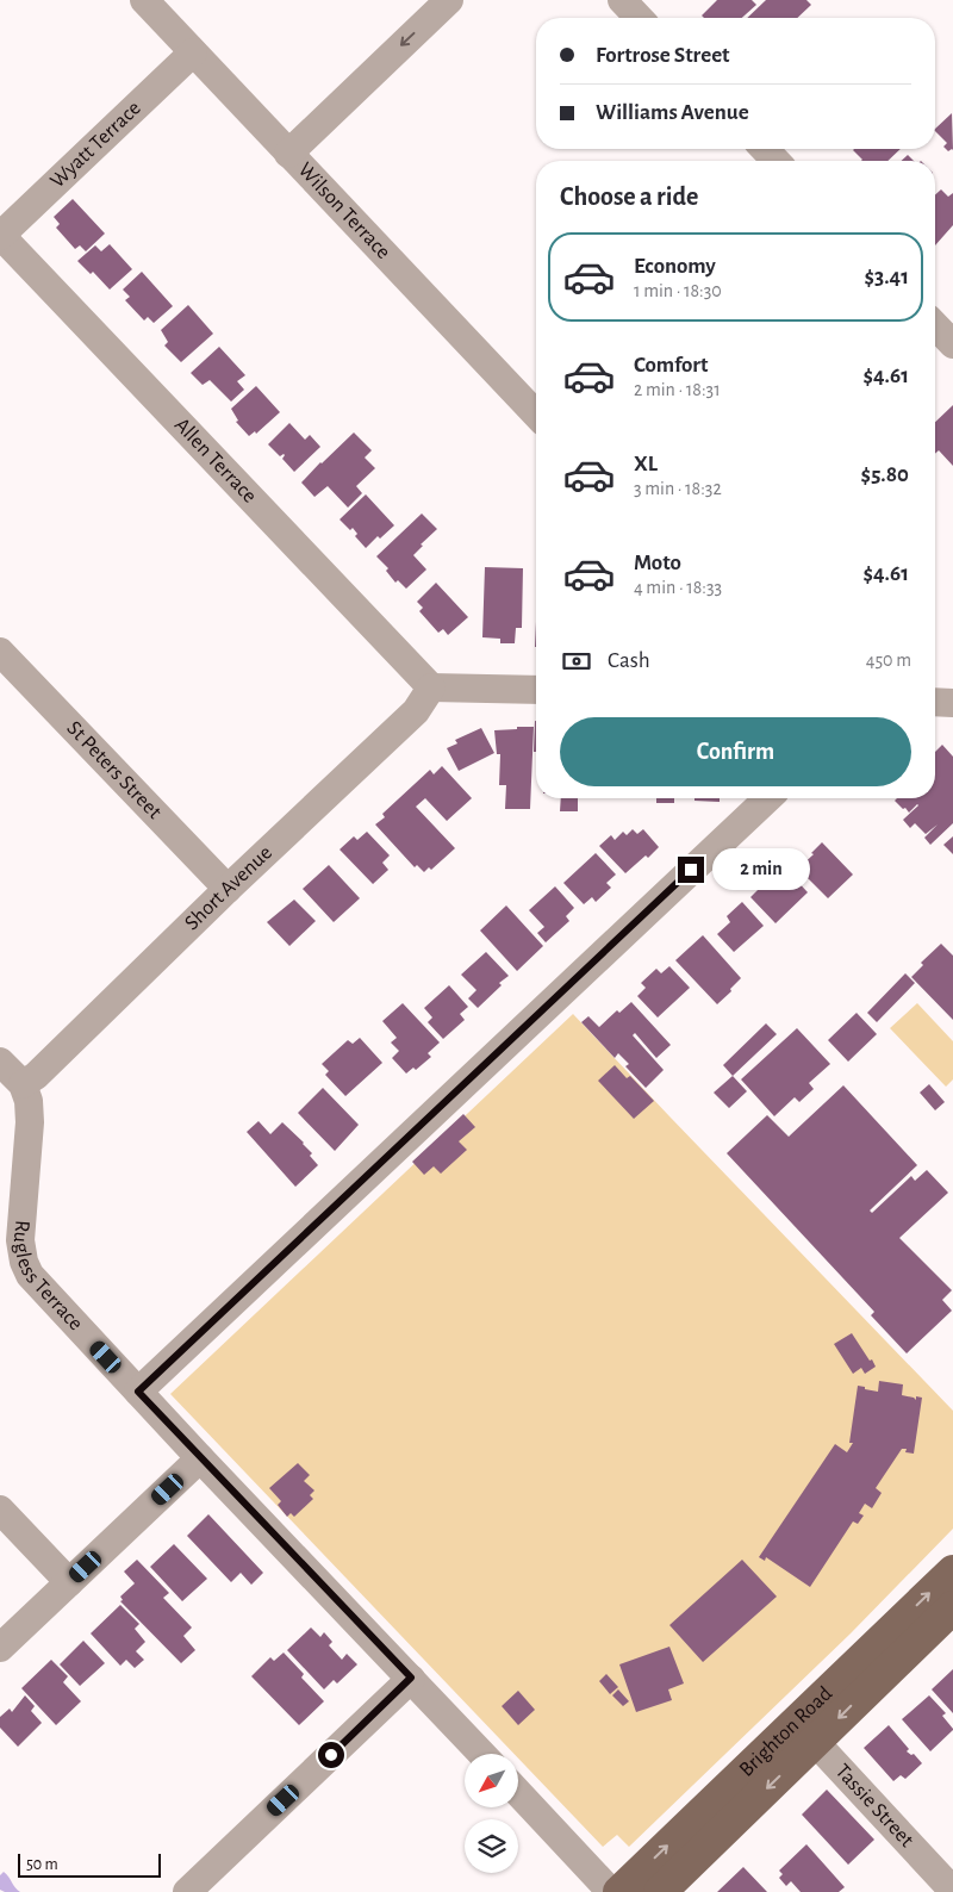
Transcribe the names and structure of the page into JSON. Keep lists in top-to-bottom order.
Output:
{
  "streets": {
    "main road": ["Brighton Road"],
    "street": [
      "Wyatt Terrace",
      "Wilson Terrace",
      "Allen Terrace",
      "St Peters Street",
      "Short Avenue",
      "Rugless Terrace",
      "Tassie Street"
    ]
  },
  "crossings": [
    ["Wyatt Terrace", "Wilson Terrace"],
    ["Wyatt Terrace", "Allen Terrace"],
    ["Allen Terrace", "Short Avenue"],
    ["St Peters Street", "Short Avenue"],
    ["Short Avenue", "Rugless Terrace"],
    ["Brighton Road", "Tassie Street"]
  ],
  "scale_bar": "50 m",
  "north": "bottom left",
  "page": {
    "banner": ["Fortrose Street", "Williams Avenue"],
    "heading": "Choose a ride",
    "list": [
      {
        "name": "Economy",
        "note": "1 min · 18:30",
        "value": "$3.41"
      },
      {
        "name": "Comfort",
        "note": "2 min · 18:31",
        "value": "$4.61"
      },
      {
        "name": "XL",
        "note": "3 min · 18:32",
        "value": "$5.80"
      },
      {
        "name": "Moto",
        "note": "4 min · 18:33",
        "value": "$4.61"
      }
    ],
    "pay": ["Cash", "450 m"],
    "buttons": "Confirm",
    "bubble": "2 min",
    "scale": "50 m"
  }
}
